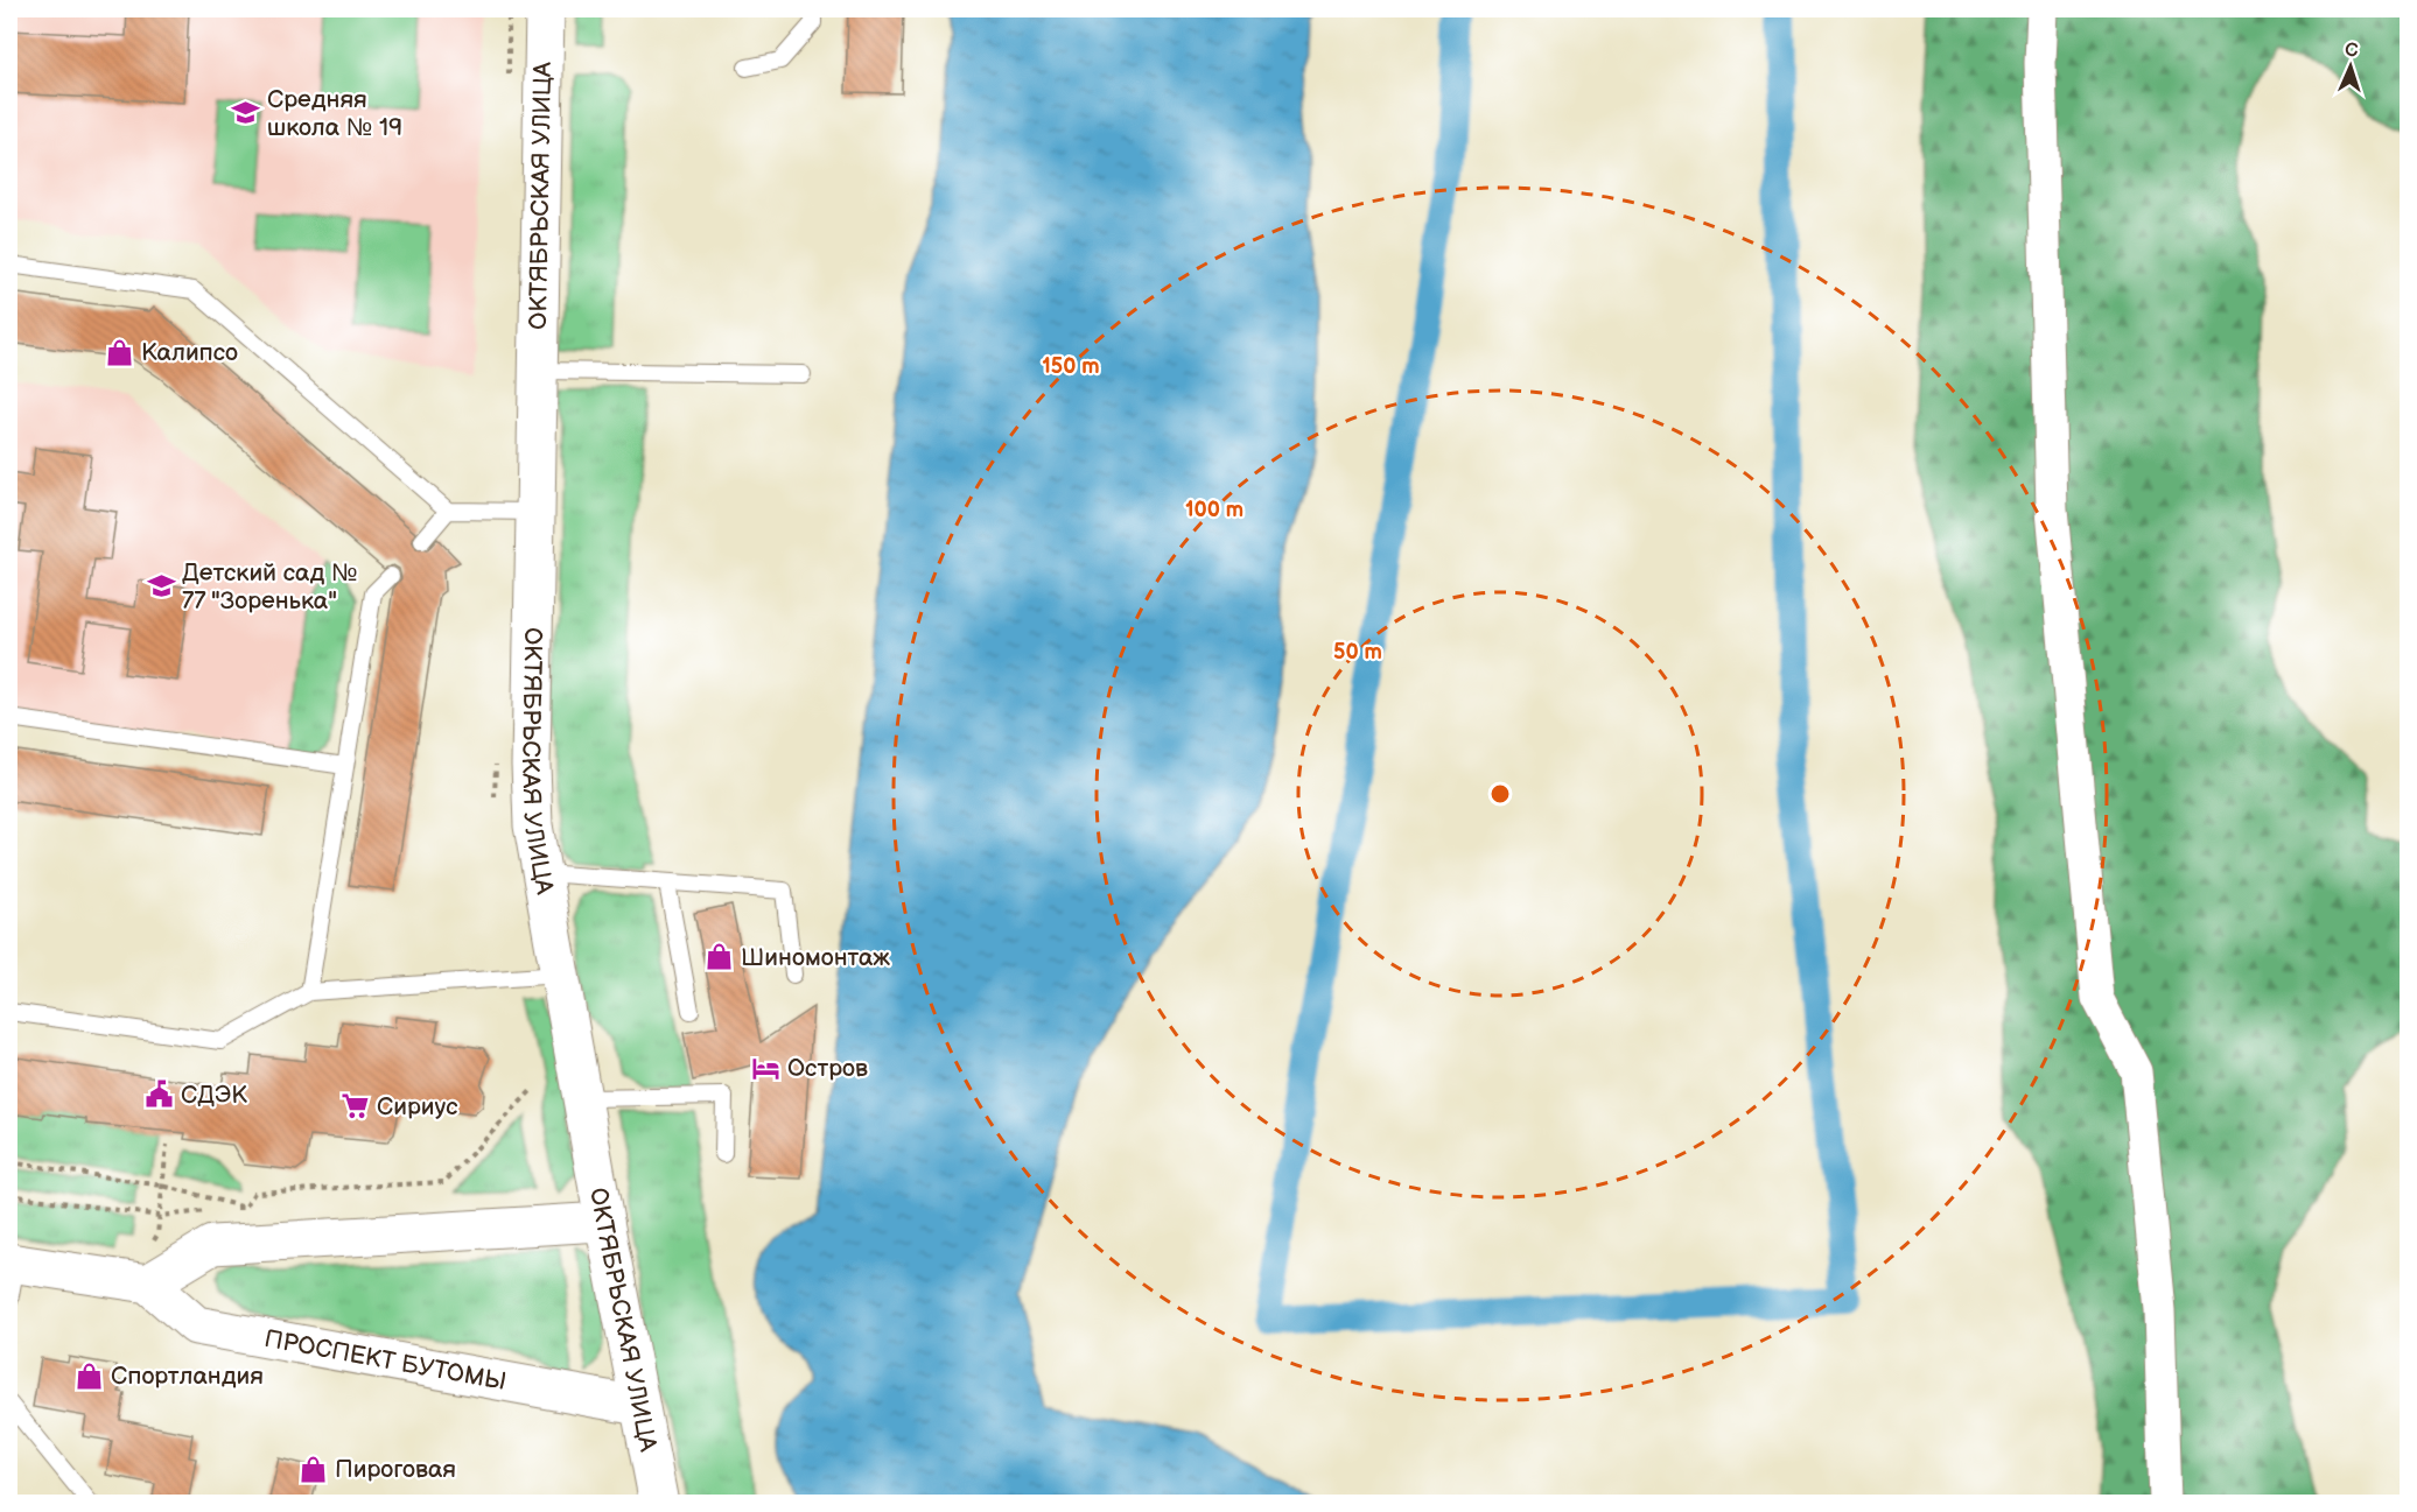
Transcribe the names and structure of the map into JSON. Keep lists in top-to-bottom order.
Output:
{
  "streets": {
    "main road": ["ОКТЯБРЬСКАЯ УЛИЦА", "ПРОСПЕКТ БУТОМЫ"]
  },
  "crossings": [
    ["ОКТЯБРЬСКАЯ УЛИЦА", "ПРОСПЕКТ БУТОМЫ"]
  ],
  "places": {
    "school or university": ["Средняя школа № 19", "Детский сад № 77 \"Зоренька\""],
    "shop": [
      "Калипсо",
      "Шиномонтаж",
      "Спортландия",
      "Пироговая"
    ],
    "hotel": ["Остров"],
    "public building": ["СДЭК"],
    "supermarket": ["Сириус"]
  },
  "north": "top",
  "rings": ["150 m", "100 m", "50 m"]
}
